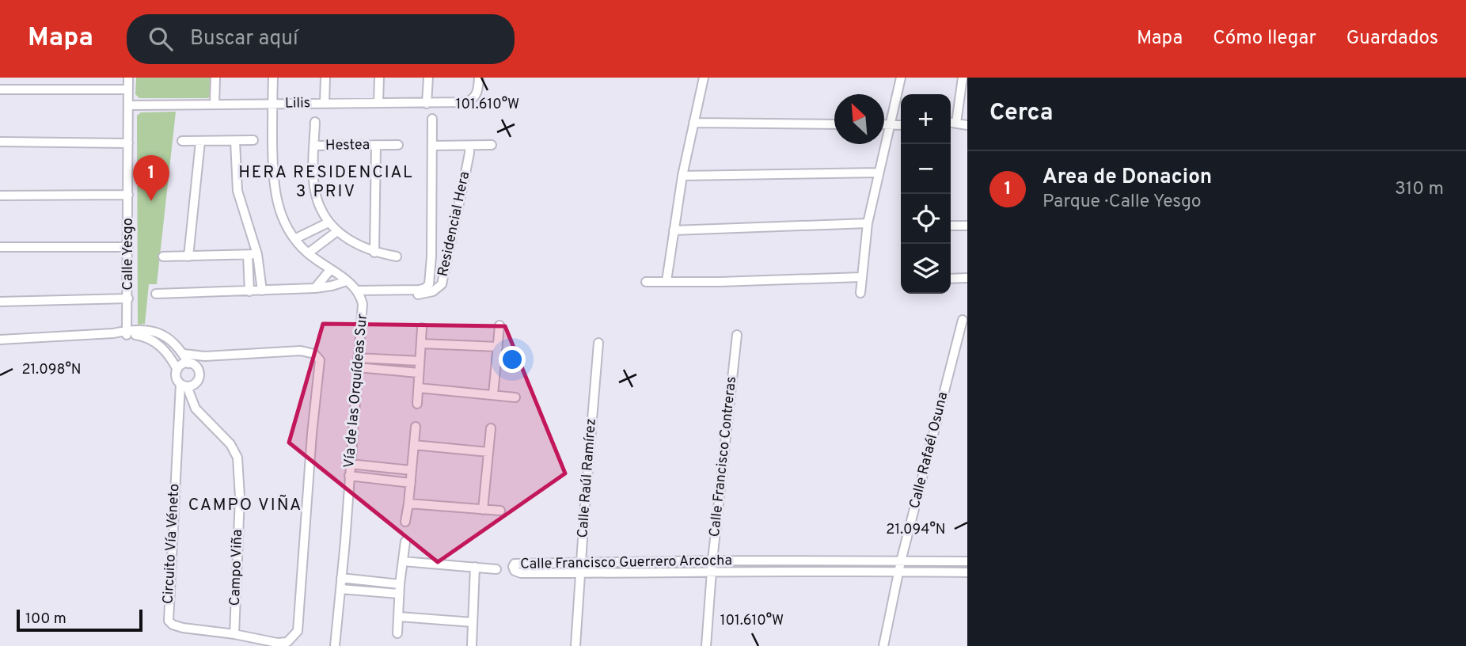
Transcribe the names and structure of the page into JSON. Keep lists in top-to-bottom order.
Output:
{
  "streets": {
    "street": [
      "Lilis",
      "Hestea",
      "Residencial Hera",
      "Calle Yesgo",
      "Vía de las Orquídeas Sur",
      "Calle Rafaél Osuna",
      "Calle Francisco Contreras",
      "Calle Raúl Ramírez",
      "Circuito Vía Véneto",
      "Calle Francisco Guerrero Arcocha",
      "Campo Viña"
    ]
  },
  "crossings": [
    ["Lilis", "Calle Yesgo"],
    ["Calle Rafaél Osuna", "Calle Francisco Guerrero Arcocha"],
    ["Calle Francisco Contreras", "Calle Francisco Guerrero Arcocha"],
    ["Calle Raúl Ramírez", "Calle Francisco Guerrero Arcocha"],
    ["Circuito Vía Véneto", "Campo Viña"]
  ],
  "districts": ["HERA RESIDENCIAL 3 PRIV", "CAMPO VIÑA"],
  "scale_bar": "100 m",
  "north": "top left",
  "page": {
    "header": "Mapa",
    "search": "Buscar aquí",
    "nav": ["Mapa", "Cómo llegar", "Guardados"],
    "heading": "Cerca",
    "map_buttons": ["+", "−"],
    "list": [
      {
        "mark": "1",
        "name": "Area de Donacion",
        "note": "Parque · Calle Yesgo",
        "value": "310 m"
      }
    ],
    "pins": "1",
    "scale": "100 m"
  },
  "coordinates": ["101.610°W", "21.098°N", "21.094°N"]
}
